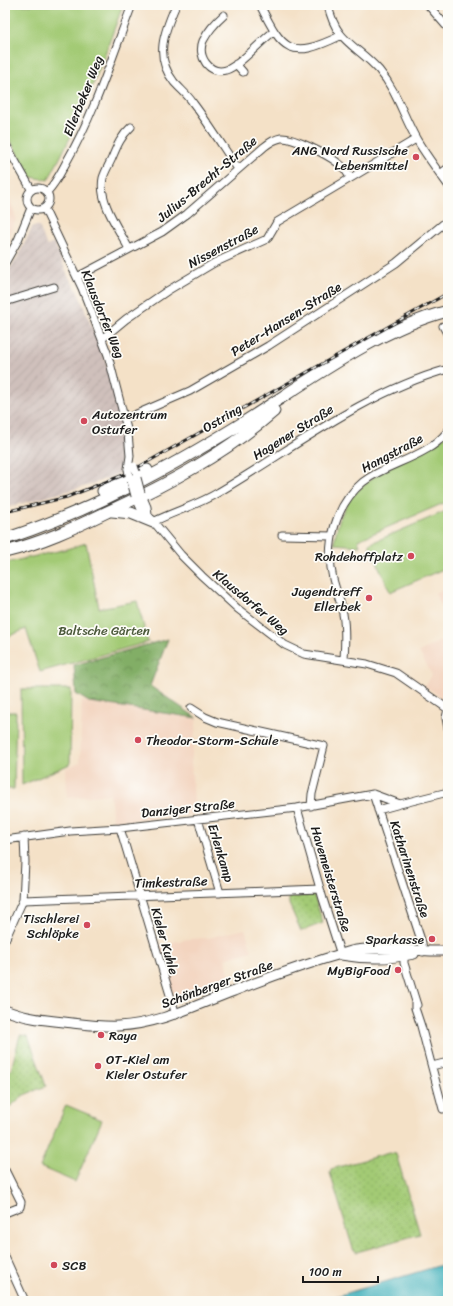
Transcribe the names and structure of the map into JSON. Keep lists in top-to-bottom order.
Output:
{
  "streets": {
    "highway": ["Ostring"],
    "main road": ["Schönberger Straße"],
    "street": [
      "Ellerbeker Weg",
      "Julius-Brecht-Straße",
      "Nissenstraße",
      "Klausdorfer Weg",
      "Peter-Hansen-Straße",
      "Hagener Straße",
      "Hangstraße",
      "Danziger Straße",
      "Erlenkamp",
      "Katharinenstraße",
      "Havemeisterstraße",
      "Timkestraße",
      "Kieler Kuhle"
    ]
  },
  "crossings": [
    ["Ellerbeker Weg", "Klausdorfer Weg"],
    ["Julius-Brecht-Straße", "Nissenstraße"],
    ["Julius-Brecht-Straße", "Klausdorfer Weg"],
    ["Nissenstraße", "Klausdorfer Weg"],
    ["Klausdorfer Weg", "Peter-Hansen-Straße"],
    ["Klausdorfer Weg", "Hagener Straße"],
    ["Klausdorfer Weg", "Hangstraße"],
    ["Danziger Straße", "Erlenkamp"],
    ["Danziger Straße", "Katharinenstraße"],
    ["Danziger Straße", "Havemeisterstraße"],
    ["Danziger Straße", "Kieler Kuhle"],
    ["Erlenkamp", "Timkestraße"],
    ["Katharinenstraße", "Schönberger Straße"],
    ["Havemeisterstraße", "Timkestraße"],
    ["Havemeisterstraße", "Schönberger Straße"],
    ["Timkestraße", "Kieler Kuhle"],
    ["Kieler Kuhle", "Schönberger Straße"]
  ],
  "parks": ["Baltsche Gärten"],
  "places": [
    "ANG Nord Russische Lebensmittel",
    "Autozentrum Ostufer",
    "Rohdehoffplatz",
    "Jugendtreff Ellerbek",
    "Theodor-Storm-Schule",
    "Tischlerei Schlöpke",
    "Sparkasse",
    "MyBigFood",
    "Raya",
    "OT-Kiel am Kieler Ostufer",
    "SCB"
  ],
  "scale_bar": "100 m"
}
